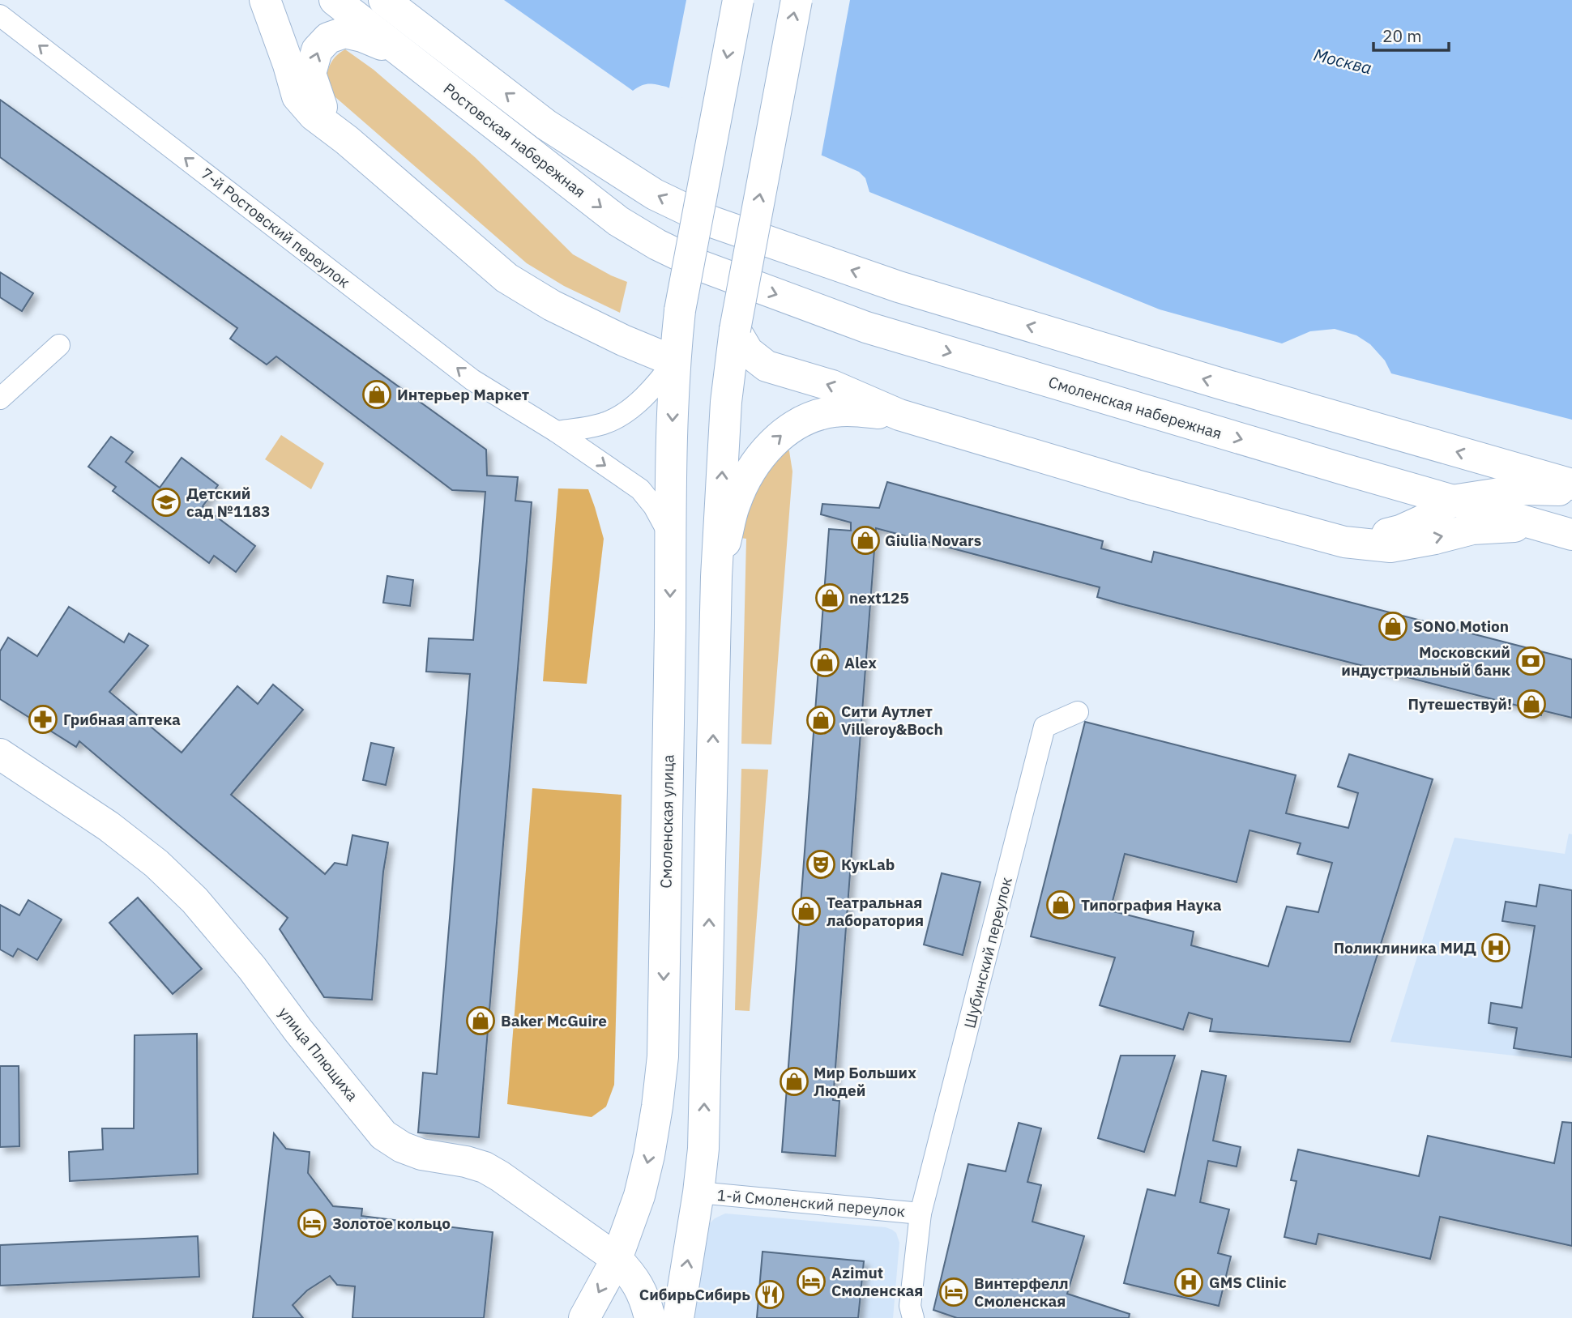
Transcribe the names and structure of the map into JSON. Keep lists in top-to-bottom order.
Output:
{
  "streets": {
    "main road": [
      "Ростовская набережная",
      "Смоленская набережная",
      "Смоленская улица",
      "улица Плющиха"
    ],
    "street": ["7-й Ростовский переулок", "Шубинский переулок", "1-й Смоленский переулок"]
  },
  "crossings": [
    ["Ростовская набережная", "Смоленская набережная"],
    ["7-й Ростовский переулок", "Смоленская улица"],
    ["Смоленская улица", "улица Плющиха"],
    ["Шубинский переулок", "1-й Смоленский переулок"]
  ],
  "water": ["Москва"],
  "places": {
    "shop": [
      "Интерьер Маркет",
      "Giulia Novars",
      "next125",
      "SONO Motion",
      "Alex",
      "Путешествуй!",
      "Сити Аутлет Villeroy&Boch",
      "Типография Наука",
      "Театральная лаборатория",
      "Baker McGuire",
      "Мир Больших Людей"
    ],
    "school or university": ["Детский сад №1183"],
    "bank": ["Московский индустриальный банк"],
    "pharmacy": ["Грибная аптека"],
    "theatre": ["КукLab"],
    "hospital": ["Поликлиника МИД", "GMS Clinic"],
    "hotel": ["Золотое кольцо", "Azimut Смоленская", "Винтерфелл Смоленская"],
    "restaurant": ["СибирьСибирь"]
  },
  "scale_bar": "20 m"
}
